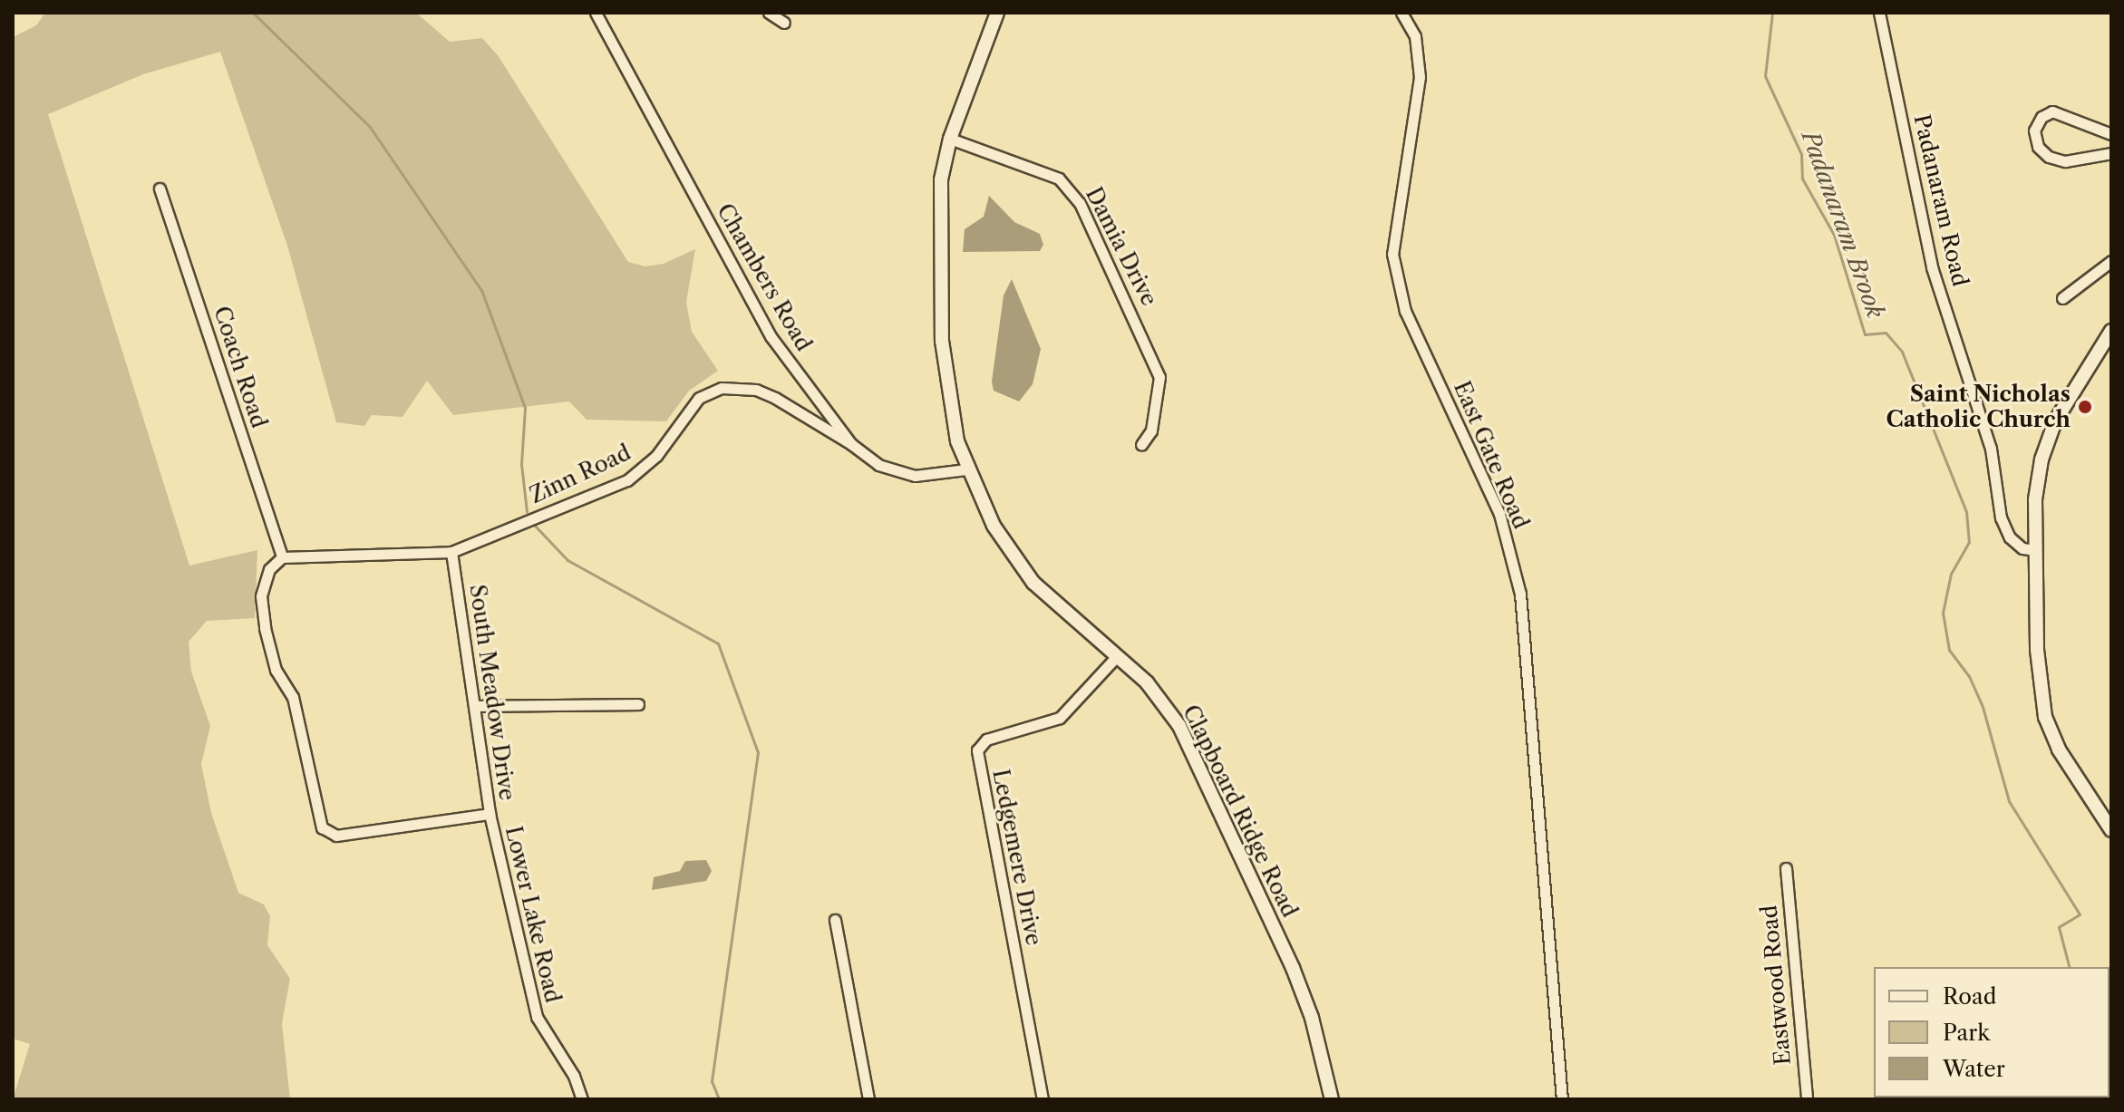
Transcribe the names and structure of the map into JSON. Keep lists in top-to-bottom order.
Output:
{
  "streets": {
    "main road": ["Clapboard Ridge Road"],
    "street": [
      "Padanaram Road",
      "Damia Drive",
      "Chambers Road",
      "Coach Road",
      "East Gate Road",
      "Zinn Road",
      "South Meadow Drive",
      "Ledgemere Drive",
      "Lower Lake Road",
      "Eastwood Road"
    ]
  },
  "crossings": [
    ["Damia Drive", "Clapboard Ridge Road"],
    ["Chambers Road", "Zinn Road"],
    ["Chambers Road", "Clapboard Ridge Road"],
    ["Coach Road", "Zinn Road"],
    ["Coach Road", "South Meadow Drive"],
    ["Zinn Road", "South Meadow Drive"],
    ["South Meadow Drive", "Lower Lake Road"],
    ["Clapboard Ridge Road", "Ledgemere Drive"]
  ],
  "water": ["Padanaram Brook"],
  "places": ["Saint Nicholas Catholic Church"],
  "legend": ["Road", "Park", "Water"]
}
